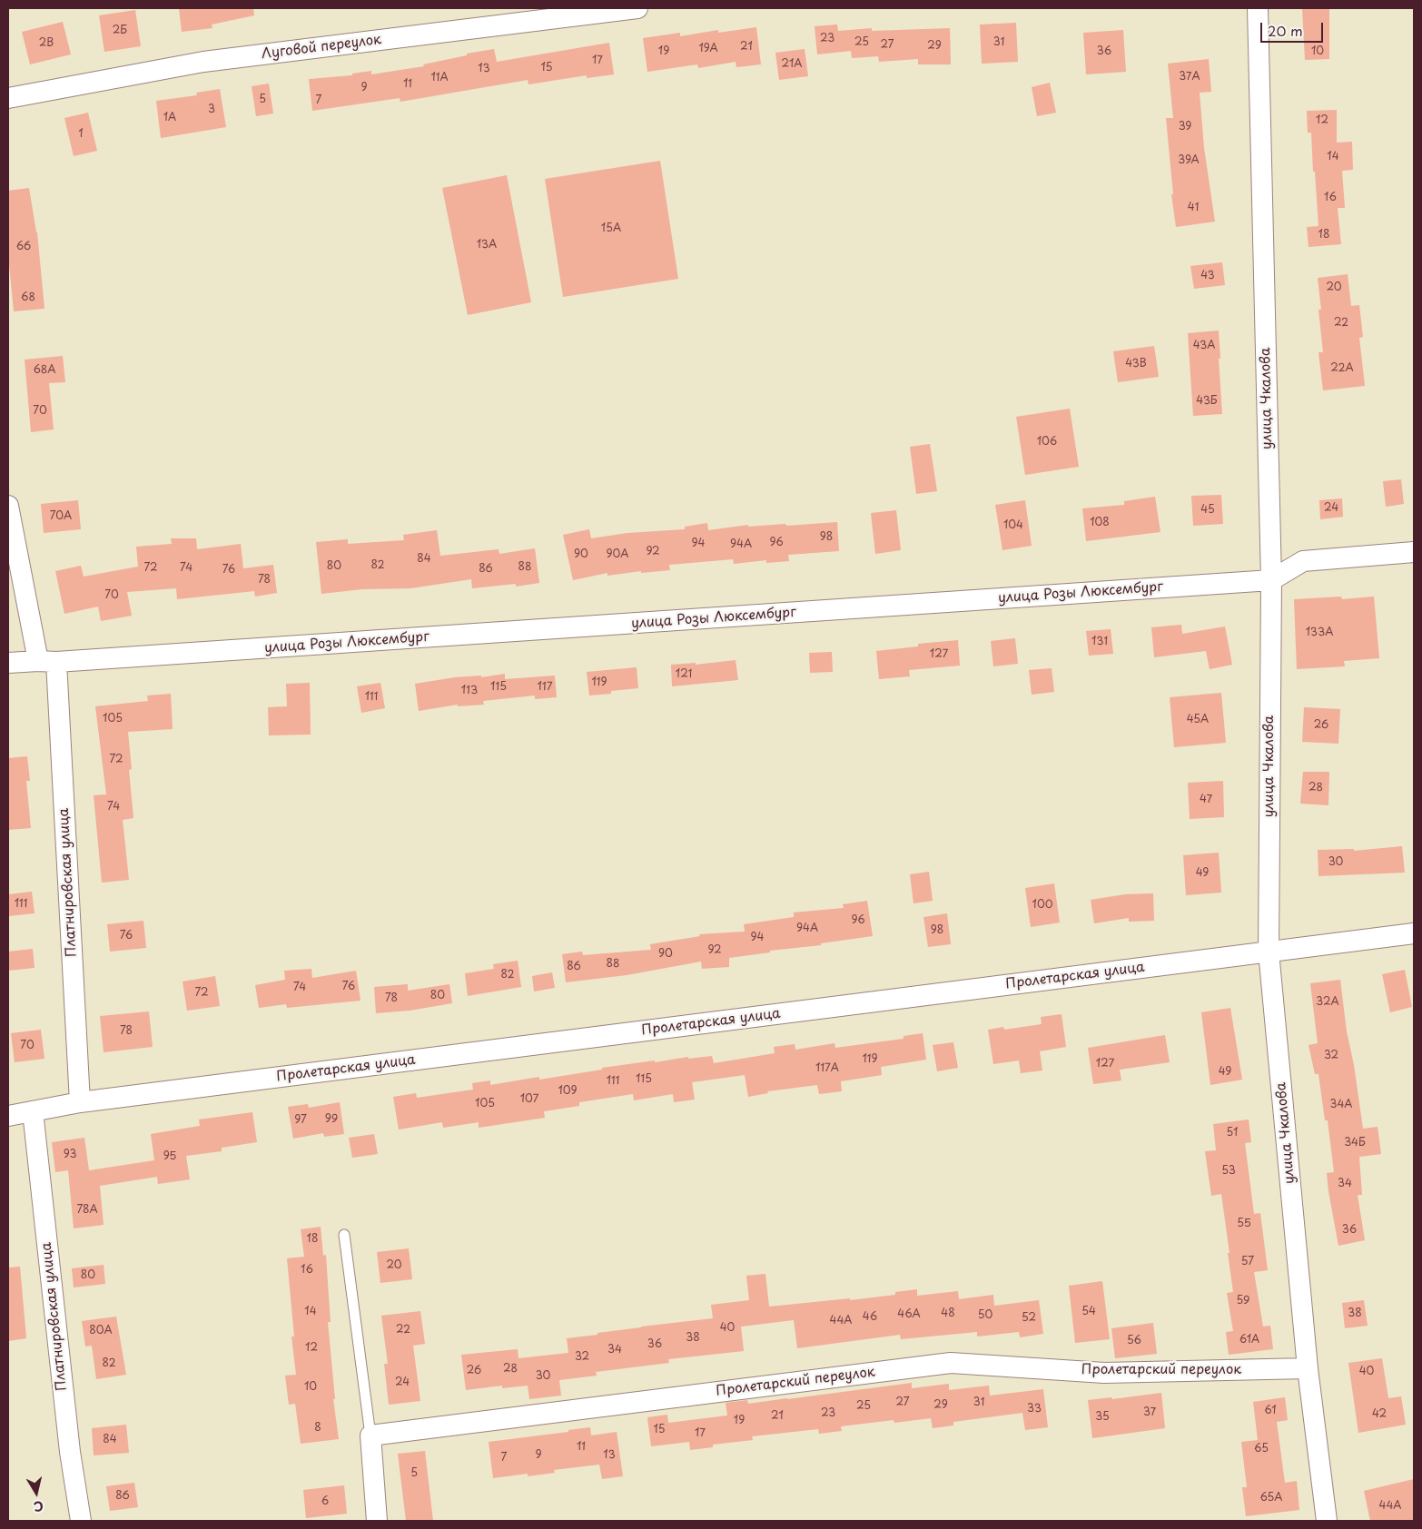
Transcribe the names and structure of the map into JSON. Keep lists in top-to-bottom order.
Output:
{
  "streets": {
    "street": [
      "Луговой переулок",
      "улица Чкалова",
      "улица Розы Люксембург",
      "Платнировская улица",
      "Пролетарская улица",
      "Пролетарский переулок"
    ]
  },
  "crossings": [
    ["улица Чкалова", "улица Розы Люксембург"],
    ["улица Чкалова", "Пролетарская улица"],
    ["улица Чкалова", "Пролетарский переулок"],
    ["улица Розы Люксембург", "Платнировская улица"],
    ["Платнировская улица", "Пролетарская улица"]
  ],
  "house_numbers": [
    "2Б",
    "23",
    "25",
    "31",
    "2В",
    "27",
    "29",
    "21",
    "19А",
    "19",
    "36",
    "10",
    "17",
    "21А",
    "15",
    "13",
    "37А",
    "11А",
    "11",
    "9",
    "5",
    "7",
    "3",
    "1А",
    "12",
    "39",
    "1",
    "14",
    "39А",
    "16",
    "41",
    "15А",
    "18",
    "13А",
    "66",
    "43",
    "20",
    "68",
    "22",
    "43А",
    "43В",
    "22А",
    "68А",
    "43Б",
    "70",
    "106",
    "24",
    "45",
    "70А",
    "108",
    "104",
    "98",
    "96",
    "94",
    "94А",
    "92",
    "90",
    "90А",
    "84",
    "82",
    "80",
    "88",
    "72",
    "74",
    "86",
    "76",
    "78",
    "70",
    "133А",
    "131",
    "127",
    "121",
    "119",
    "115",
    "117",
    "113",
    "111",
    "105",
    "45А",
    "26",
    "72",
    "28",
    "47",
    "74",
    "30",
    "49",
    "111",
    "100",
    "96",
    "94А",
    "98",
    "76",
    "94",
    "92",
    "90",
    "88",
    "86",
    "82",
    "76",
    "74",
    "72",
    "80",
    "78",
    "32А",
    "78",
    "70",
    "32",
    "119",
    "127",
    "117А",
    "49",
    "115",
    "111",
    "109",
    "107",
    "105",
    "34А",
    "99",
    "97",
    "51",
    "34Б",
    "93",
    "95",
    "53",
    "34",
    "78А",
    "55",
    "36",
    "18",
    "57",
    "20",
    "16",
    "80",
    "59",
    "14",
    "54",
    "48",
    "38",
    "46А",
    "50",
    "46",
    "52",
    "44А",
    "40",
    "22",
    "80А",
    "38",
    "61А",
    "56",
    "36",
    "12",
    "34",
    "32",
    "82",
    "28",
    "26",
    "40",
    "30",
    "24",
    "10",
    "27",
    "31",
    "29",
    "25",
    "33",
    "61",
    "37",
    "23",
    "42",
    "21",
    "35",
    "19",
    "8",
    "15",
    "17",
    "84",
    "11",
    "65",
    "9",
    "13",
    "7",
    "5",
    "86",
    "65А",
    "6",
    "44А"
  ],
  "scale_bar": "20 m",
  "north": "bottom"
}
